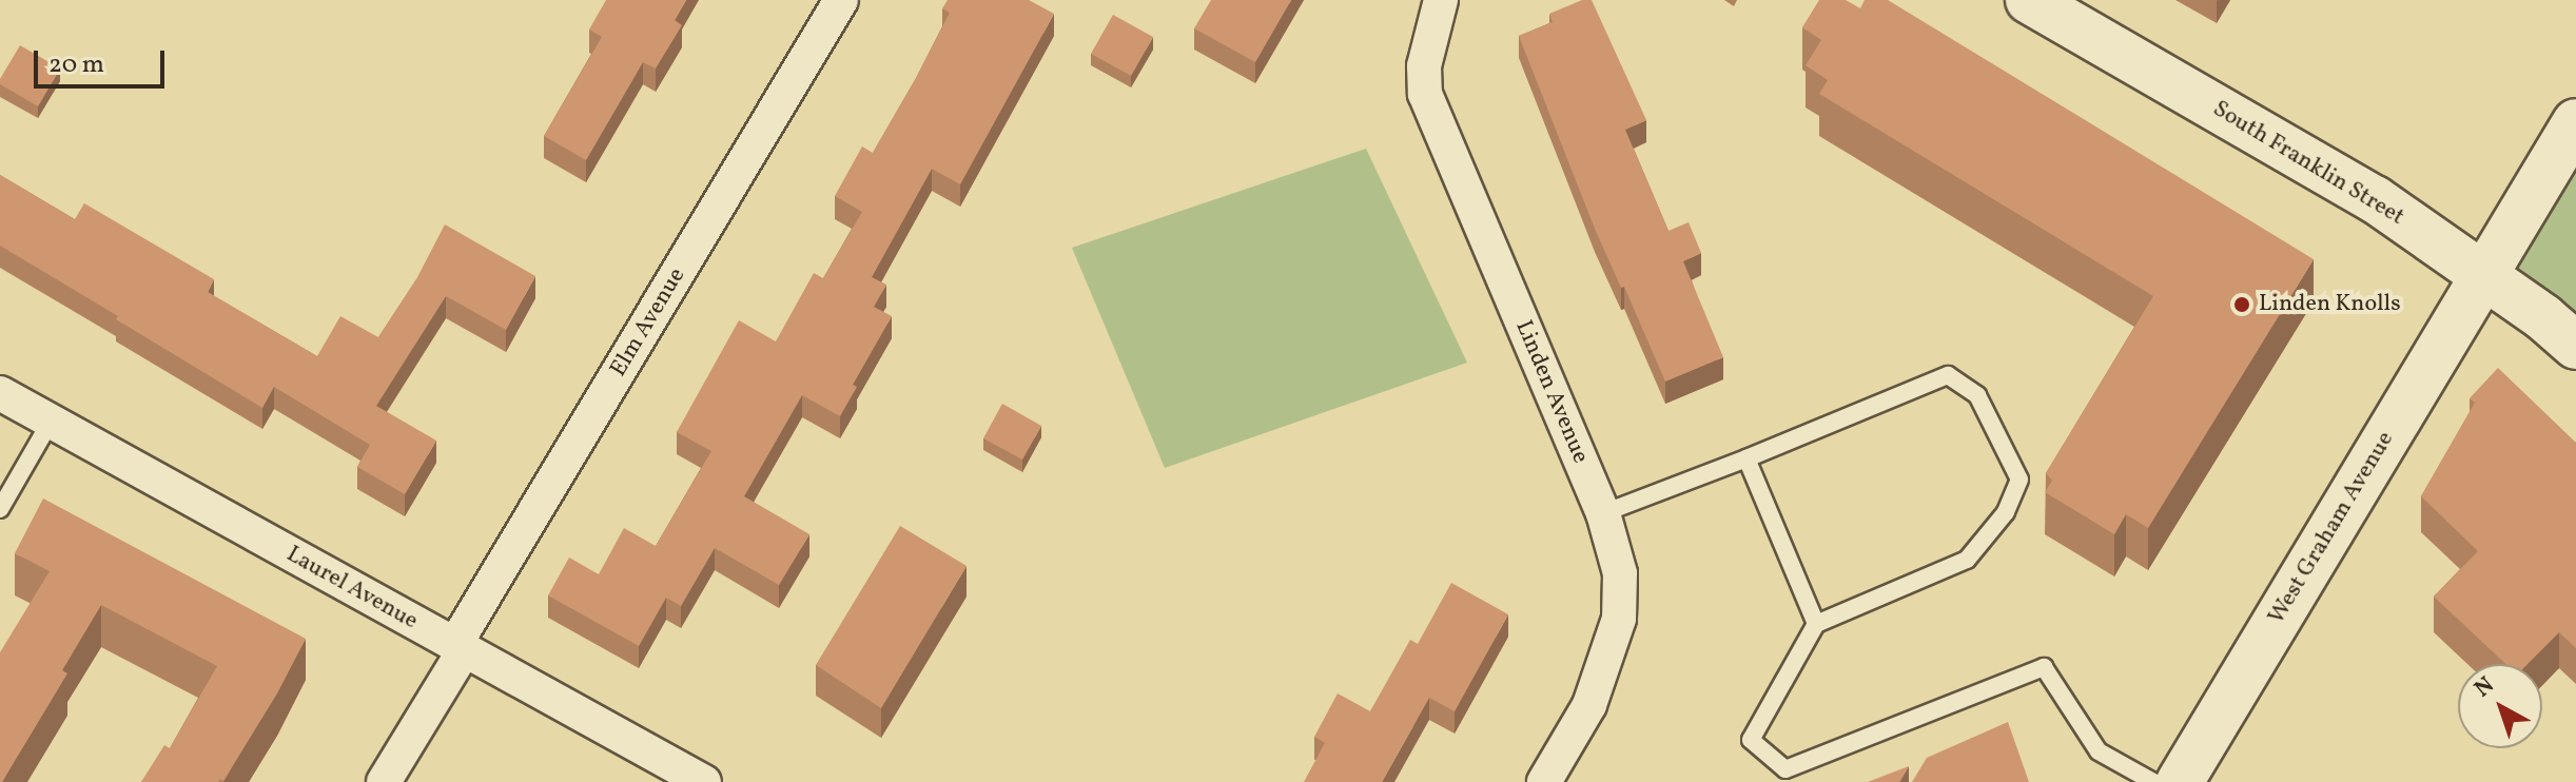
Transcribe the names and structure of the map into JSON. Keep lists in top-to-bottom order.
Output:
{
  "streets": {
    "street": [
      "South Franklin Street",
      "Elm Avenue",
      "Linden Avenue",
      "West Graham Avenue",
      "Laurel Avenue"
    ]
  },
  "crossings": [
    ["South Franklin Street", "West Graham Avenue"],
    ["Elm Avenue", "Laurel Avenue"]
  ],
  "places": ["Linden Knolls"],
  "scale_bar": "20 m",
  "north": "top left"
}
